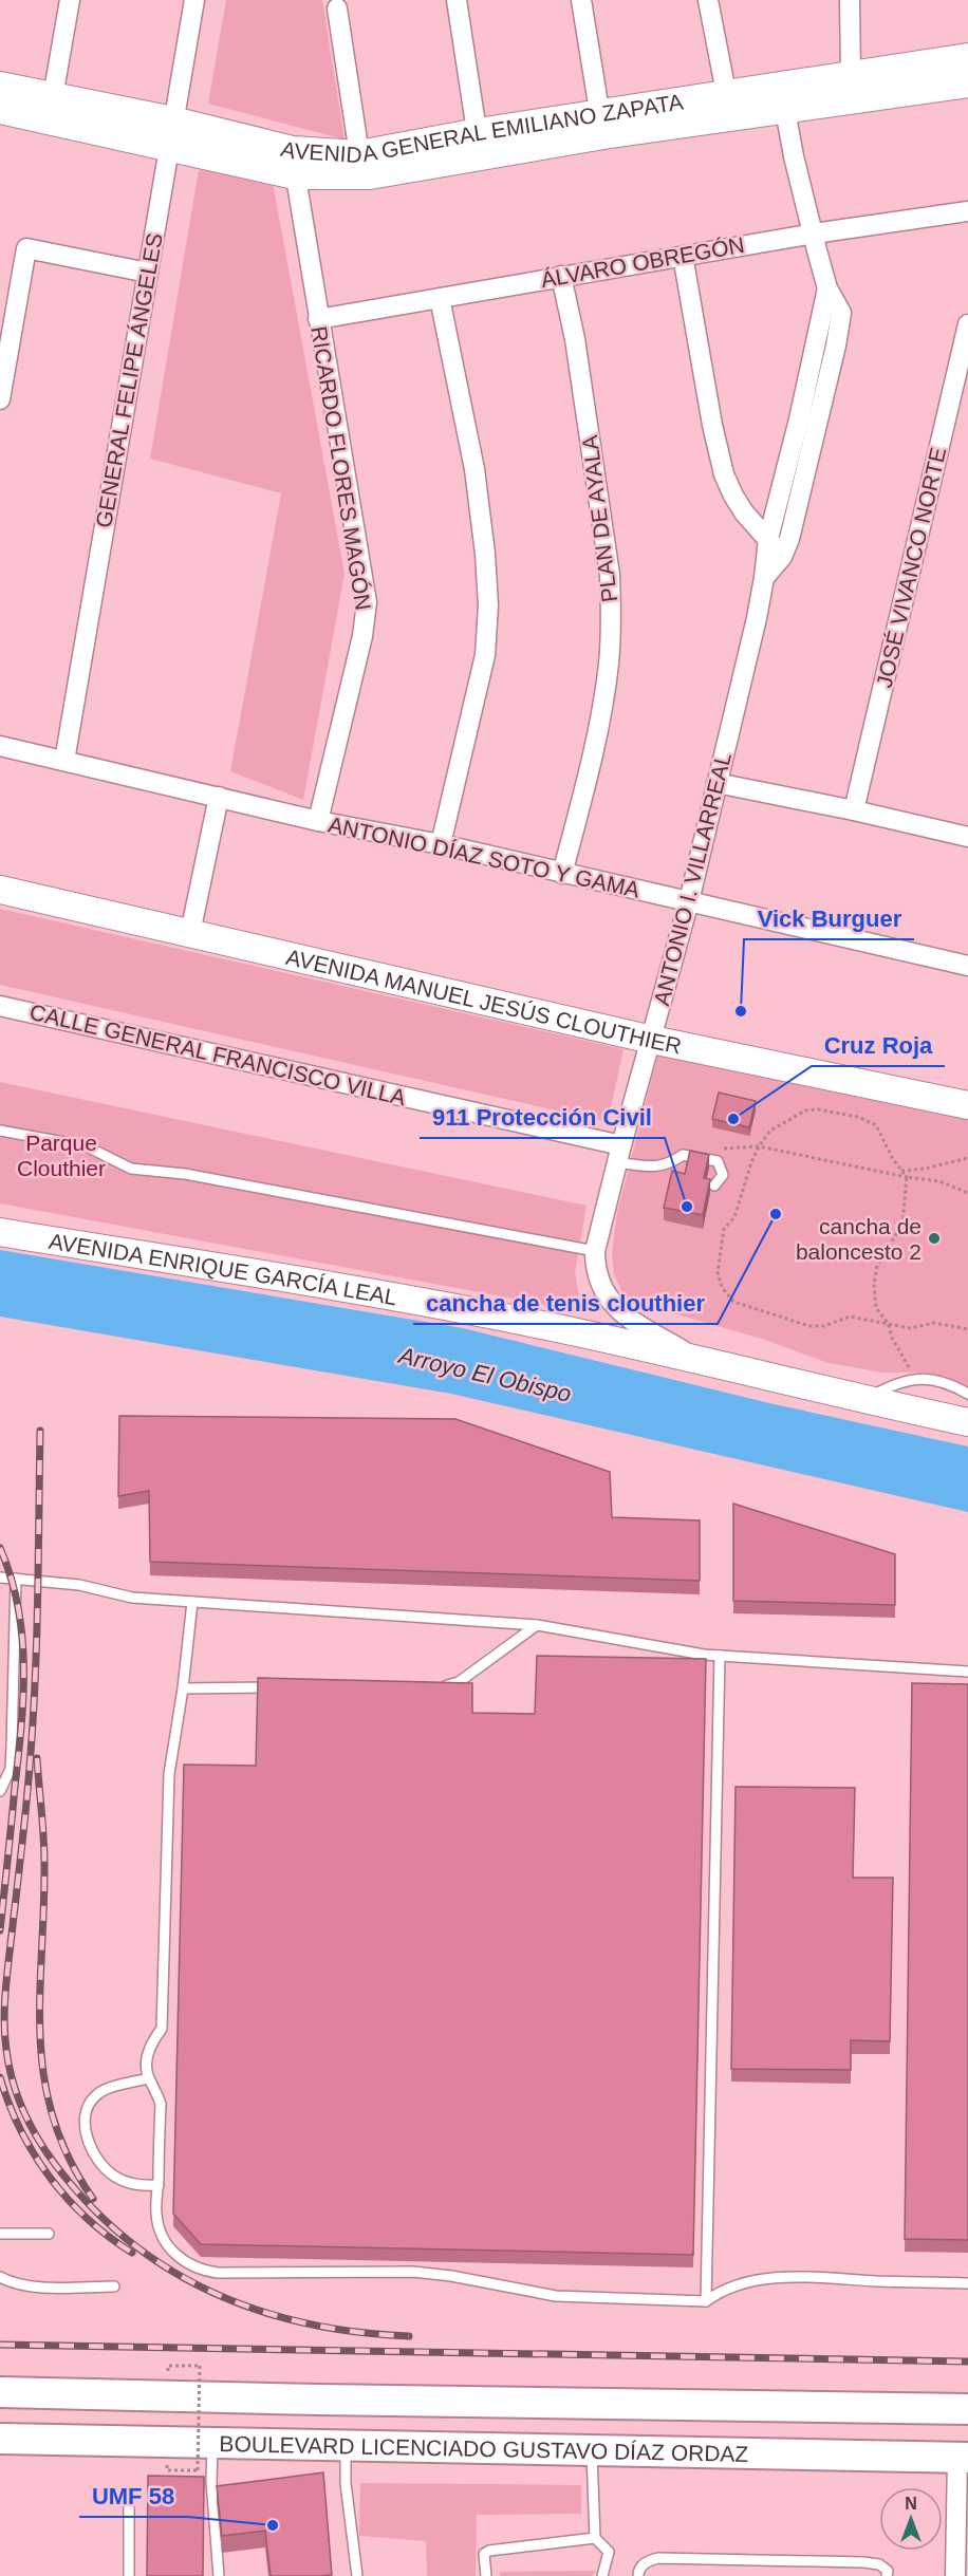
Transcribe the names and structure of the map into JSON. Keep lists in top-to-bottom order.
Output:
{
  "streets": {
    "main road": ["BOULEVARD LICENCIADO GUSTAVO DÍAZ ORDAZ"],
    "street": [
      "AVENIDA GENERAL EMILIANO ZAPATA",
      "ÁLVARO OBREGÓN",
      "GENERAL FELIPE ÁNGELES",
      "RICARDO FLORES MAGÓN",
      "PLAN DE AYALA",
      "JOSÉ VIVANCO NORTE",
      "ANTONIO DÍAZ SOTO Y GAMA",
      "ANTONIO I. VILLARREAL",
      "AVENIDA MANUEL JESÚS CLOUTHIER",
      "CALLE GENERAL FRANCISCO VILLA",
      "AVENIDA ENRIQUE GARCÍA LEAL"
    ]
  },
  "crossings": [
    ["AVENIDA GENERAL EMILIANO ZAPATA", "GENERAL FELIPE ÁNGELES"],
    ["AVENIDA GENERAL EMILIANO ZAPATA", "RICARDO FLORES MAGÓN"],
    ["AVENIDA GENERAL EMILIANO ZAPATA", "ANTONIO I. VILLARREAL"],
    ["ÁLVARO OBREGÓN", "RICARDO FLORES MAGÓN"],
    ["ÁLVARO OBREGÓN", "PLAN DE AYALA"],
    ["ÁLVARO OBREGÓN", "ANTONIO I. VILLARREAL"],
    ["GENERAL FELIPE ÁNGELES", "ANTONIO DÍAZ SOTO Y GAMA"],
    ["RICARDO FLORES MAGÓN", "ANTONIO DÍAZ SOTO Y GAMA"],
    ["PLAN DE AYALA", "ANTONIO DÍAZ SOTO Y GAMA"],
    ["ANTONIO DÍAZ SOTO Y GAMA", "ANTONIO I. VILLARREAL"],
    ["ANTONIO I. VILLARREAL", "AVENIDA MANUEL JESÚS CLOUTHIER"],
    ["ANTONIO I. VILLARREAL", "CALLE GENERAL FRANCISCO VILLA"],
    ["ANTONIO I. VILLARREAL", "AVENIDA ENRIQUE GARCÍA LEAL"]
  ],
  "water": ["Arroyo El Obispo"],
  "parks": ["Parque Clouthier"],
  "places": [
    "Vick Burguer",
    "Cruz Roja",
    "911 Protección Civil",
    "cancha de tenis clouthier",
    "cancha de baloncesto 2",
    "UMF 58"
  ],
  "north": "top"
}
